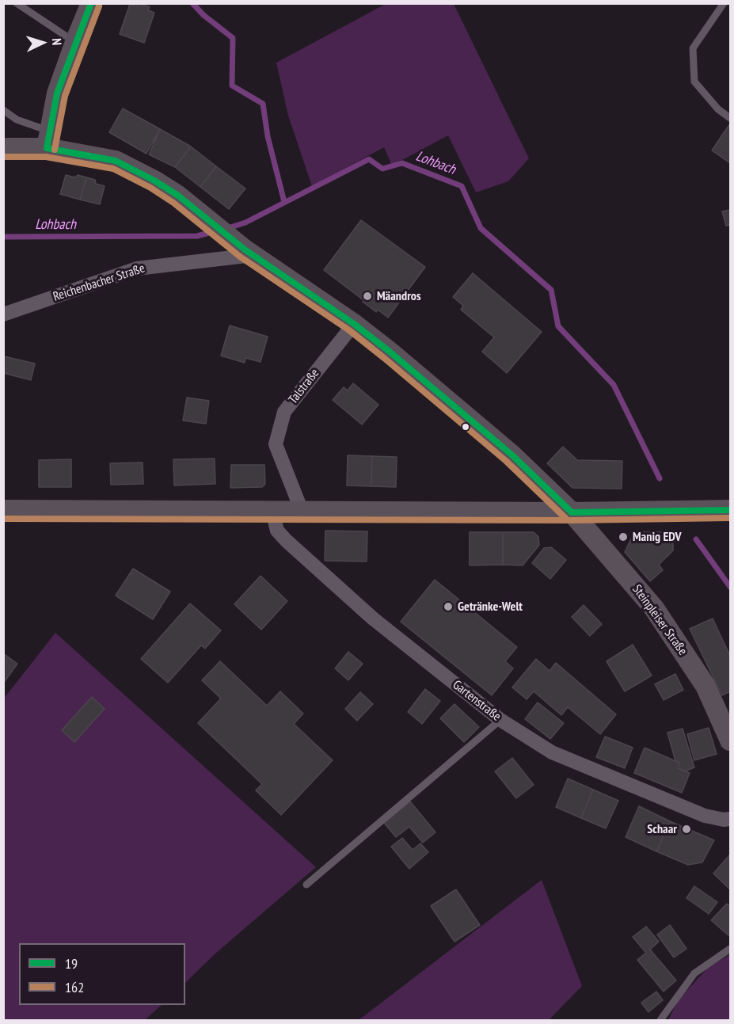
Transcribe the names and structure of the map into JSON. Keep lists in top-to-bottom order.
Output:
{
  "streets": {
    "street": [
      "Reichenbacher Straße",
      "Talstraße",
      "Steinpleiser Straße",
      "Gartenstraße"
    ]
  },
  "water": ["Lohbach"],
  "places": [
    "Mäandros",
    "Manig EDV",
    "Getränke-Welt",
    "Schaar"
  ],
  "lines": ["transit line 19", "transit line 162"],
  "legend": ["19", "162"],
  "north": "right"
}
